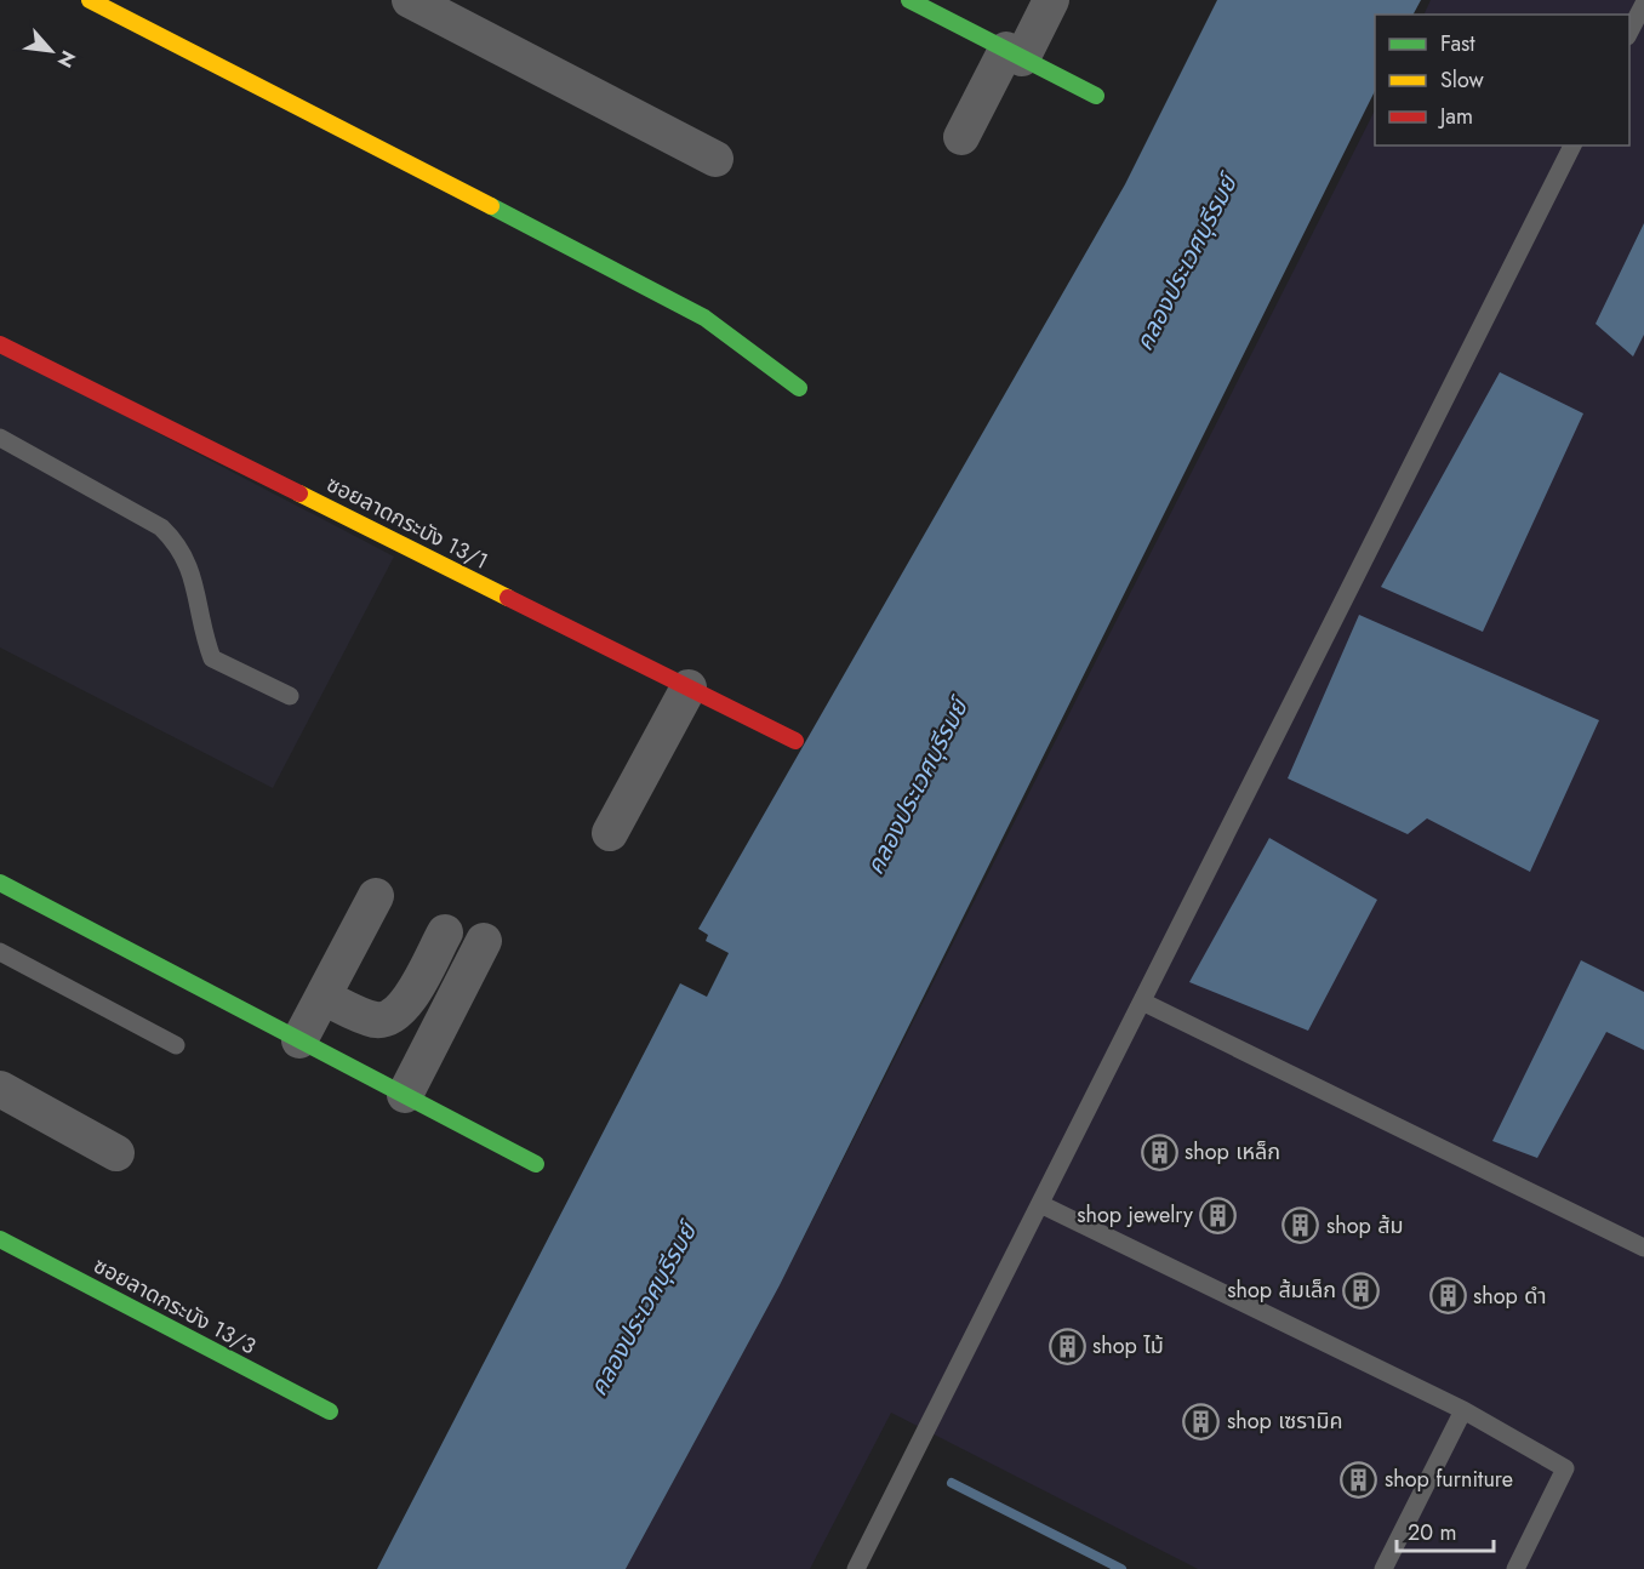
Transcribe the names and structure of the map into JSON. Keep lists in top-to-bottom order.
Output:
{
  "streets": {
    "street": ["ซอยลาดกระบัง 13/1", "ซอยลาดกระบัง 13/3"]
  },
  "water": ["คลองประเวศบุรีรมย์"],
  "places": {
    "building": [
      "shop เหล็ก",
      "shop jewelry",
      "shop ส้ม",
      "shop ส้มเล็ก",
      "shop ดำ",
      "shop ไม้",
      "shop เซรามิค",
      "shop furniture"
    ]
  },
  "legend": ["Fast", "Slow", "Jam"],
  "scale_bar": "20 m",
  "north": "bottom right"
}
